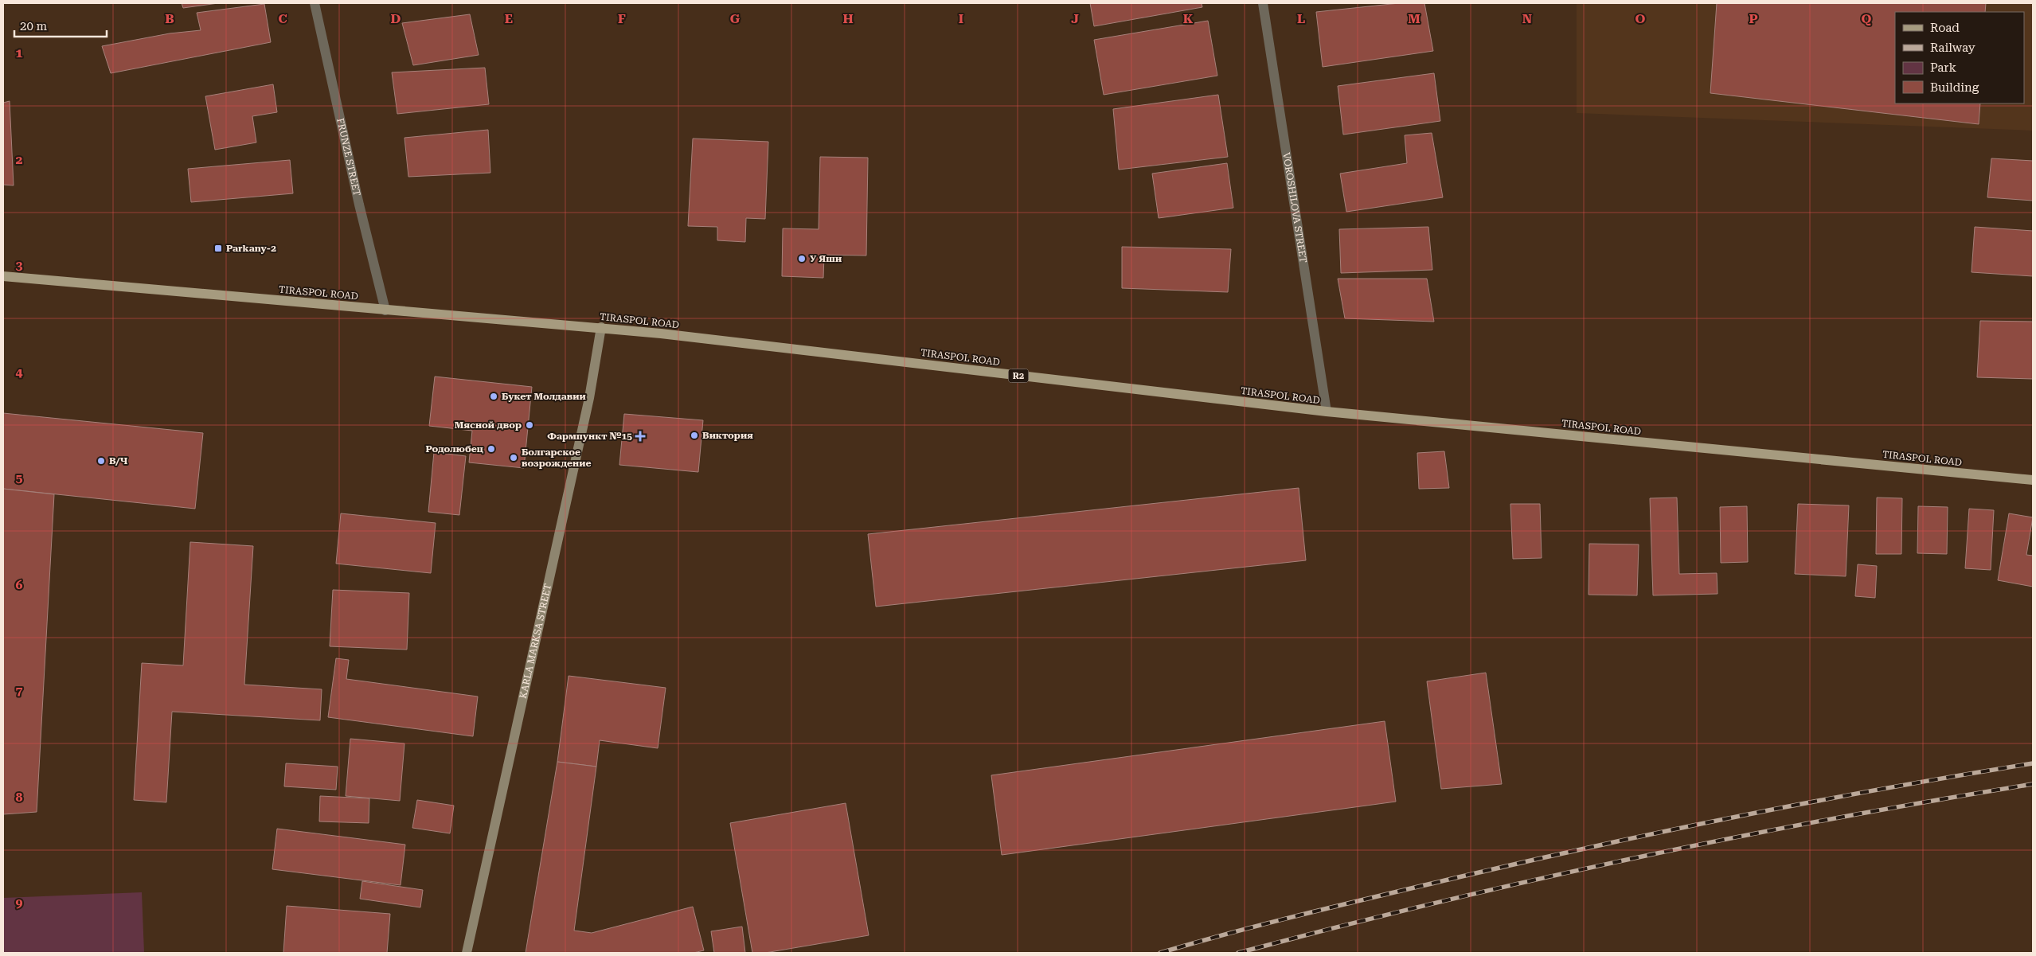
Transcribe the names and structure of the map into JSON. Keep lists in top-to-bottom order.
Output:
{
  "streets": {
    "main road": ["TIRASPOL ROAD", "R2", "KARLA MARKSA STREET"],
    "street": ["FRUNZE STREET", "VOROSHILOVA STREET"]
  },
  "crossings": [
    ["FRUNZE STREET", "TIRASPOL ROAD"],
    ["VOROSHILOVA STREET", "TIRASPOL ROAD"],
    ["TIRASPOL ROAD", "KARLA MARKSA STREET"]
  ],
  "places": {
    "transit": ["Parkany-2"],
    "other": [
      "У Яши",
      "Букет Молдавии",
      "Мясной двор",
      "Виктория",
      "Родолюбец",
      "Болгарское возрождение",
      "В/Ч"
    ],
    "health": ["Фармпункт №15"]
  },
  "legend": [
    "Road",
    "Railway",
    "Park",
    "Building"
  ],
  "scale_bar": "20 m",
  "grid": {
    "columns": [
      "B",
      "C",
      "D",
      "E",
      "F",
      "G",
      "H",
      "I",
      "J",
      "K",
      "L",
      "M",
      "N",
      "O",
      "P",
      "Q"
    ],
    "rows": [
      "1",
      "2",
      "3",
      "4",
      "5",
      "6",
      "7",
      "8",
      "9"
    ]
  }
}
